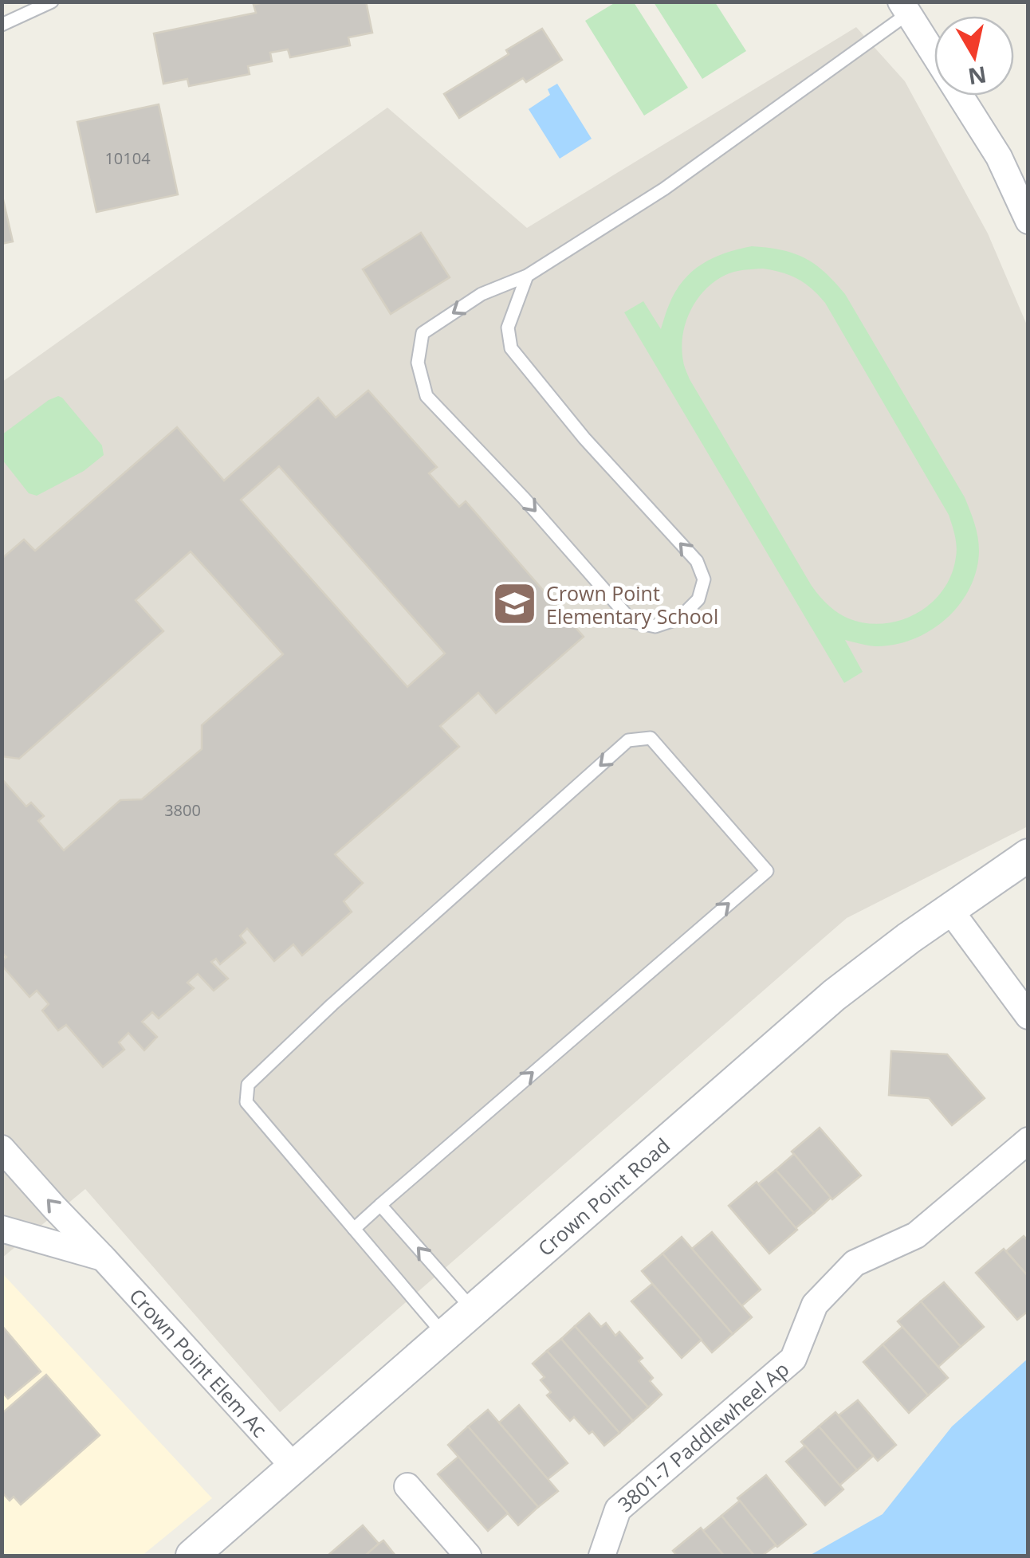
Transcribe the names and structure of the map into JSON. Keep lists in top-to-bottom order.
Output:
{
  "streets": {
    "street": ["Crown Point Road", "Crown Point Elem Ac", "3801-7 Paddlewheel Ap"]
  },
  "crossings": [
    ["Crown Point Road", "Crown Point Elem Ac"]
  ],
  "places": {
    "school or university": ["Crown Point Elementary School"]
  },
  "house_numbers": ["10104", "3800"],
  "north": "bottom"
}
